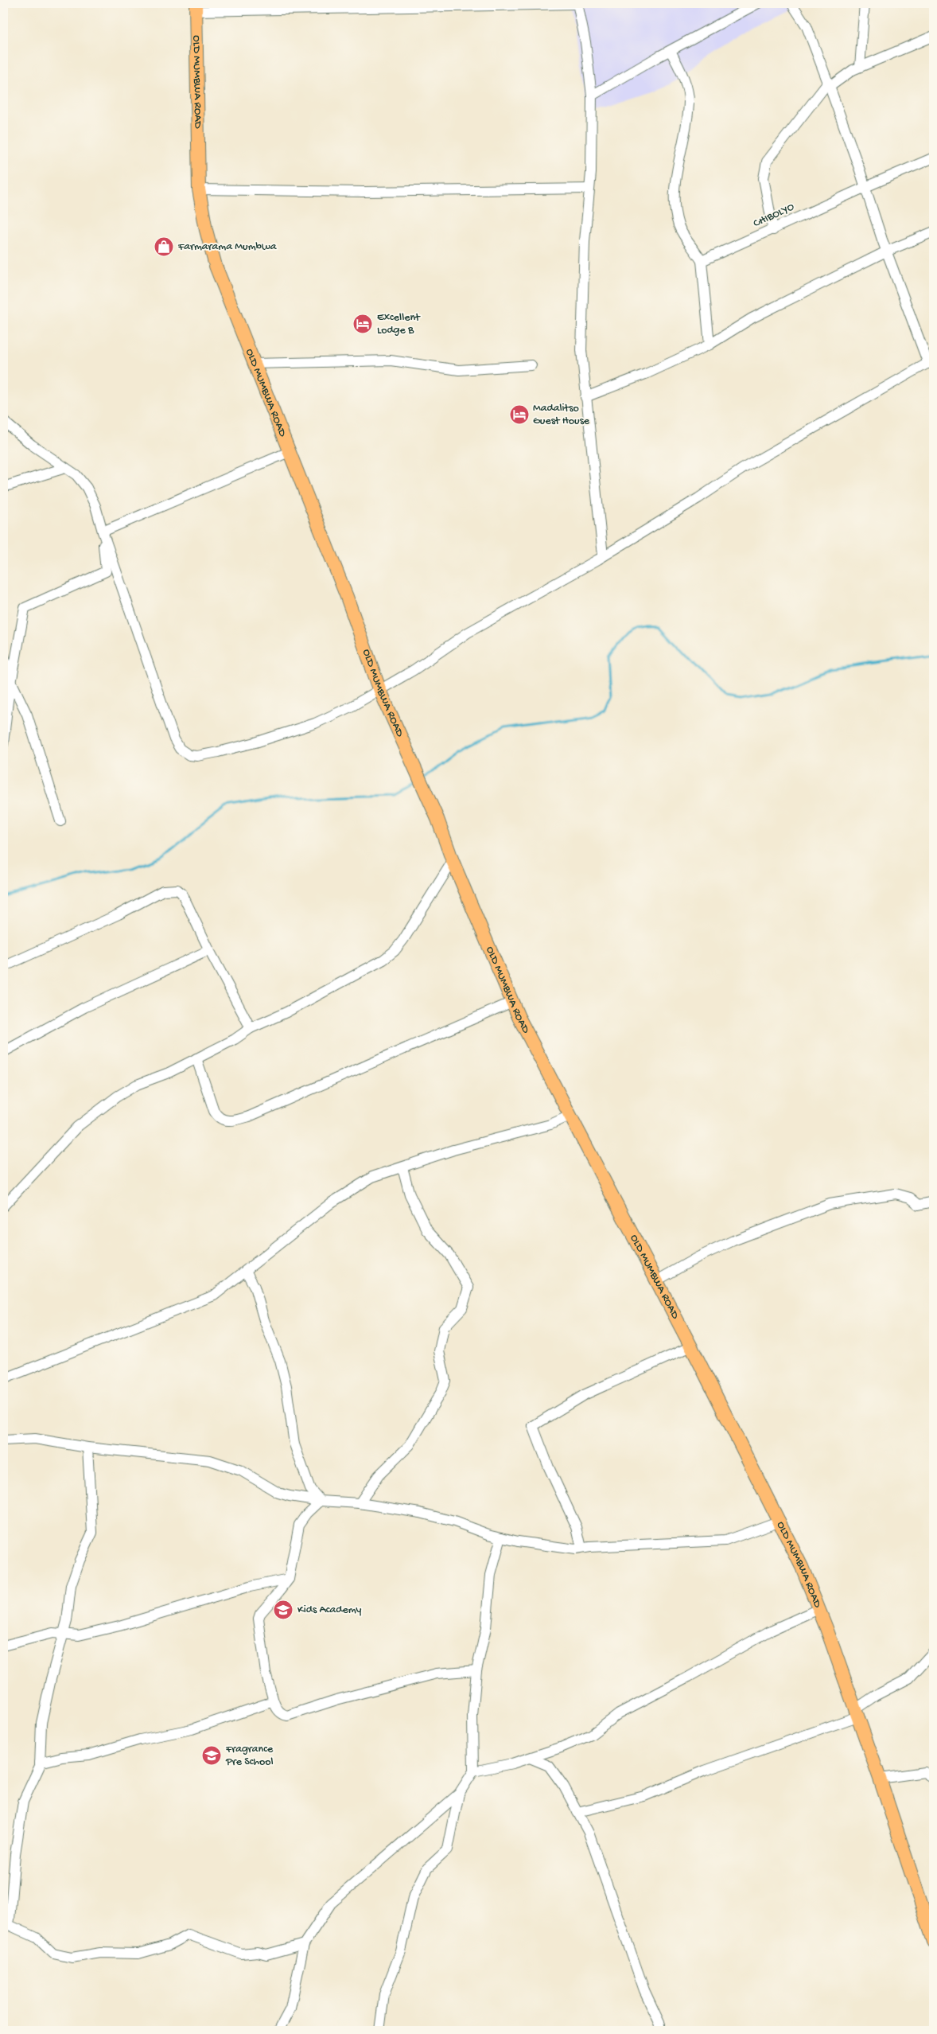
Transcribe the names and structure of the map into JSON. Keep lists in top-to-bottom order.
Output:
{
  "streets": {
    "main road": ["OLD MUMBWA ROAD"],
    "street": ["CHIBOLYO"]
  },
  "places": {
    "shop": ["Farmarama Mumbwa"],
    "hotel": ["Excellent Lodge B", "Madalitso Guest House"],
    "school or university": ["Kids Academy", "Fragrance Pre School"]
  }
}
